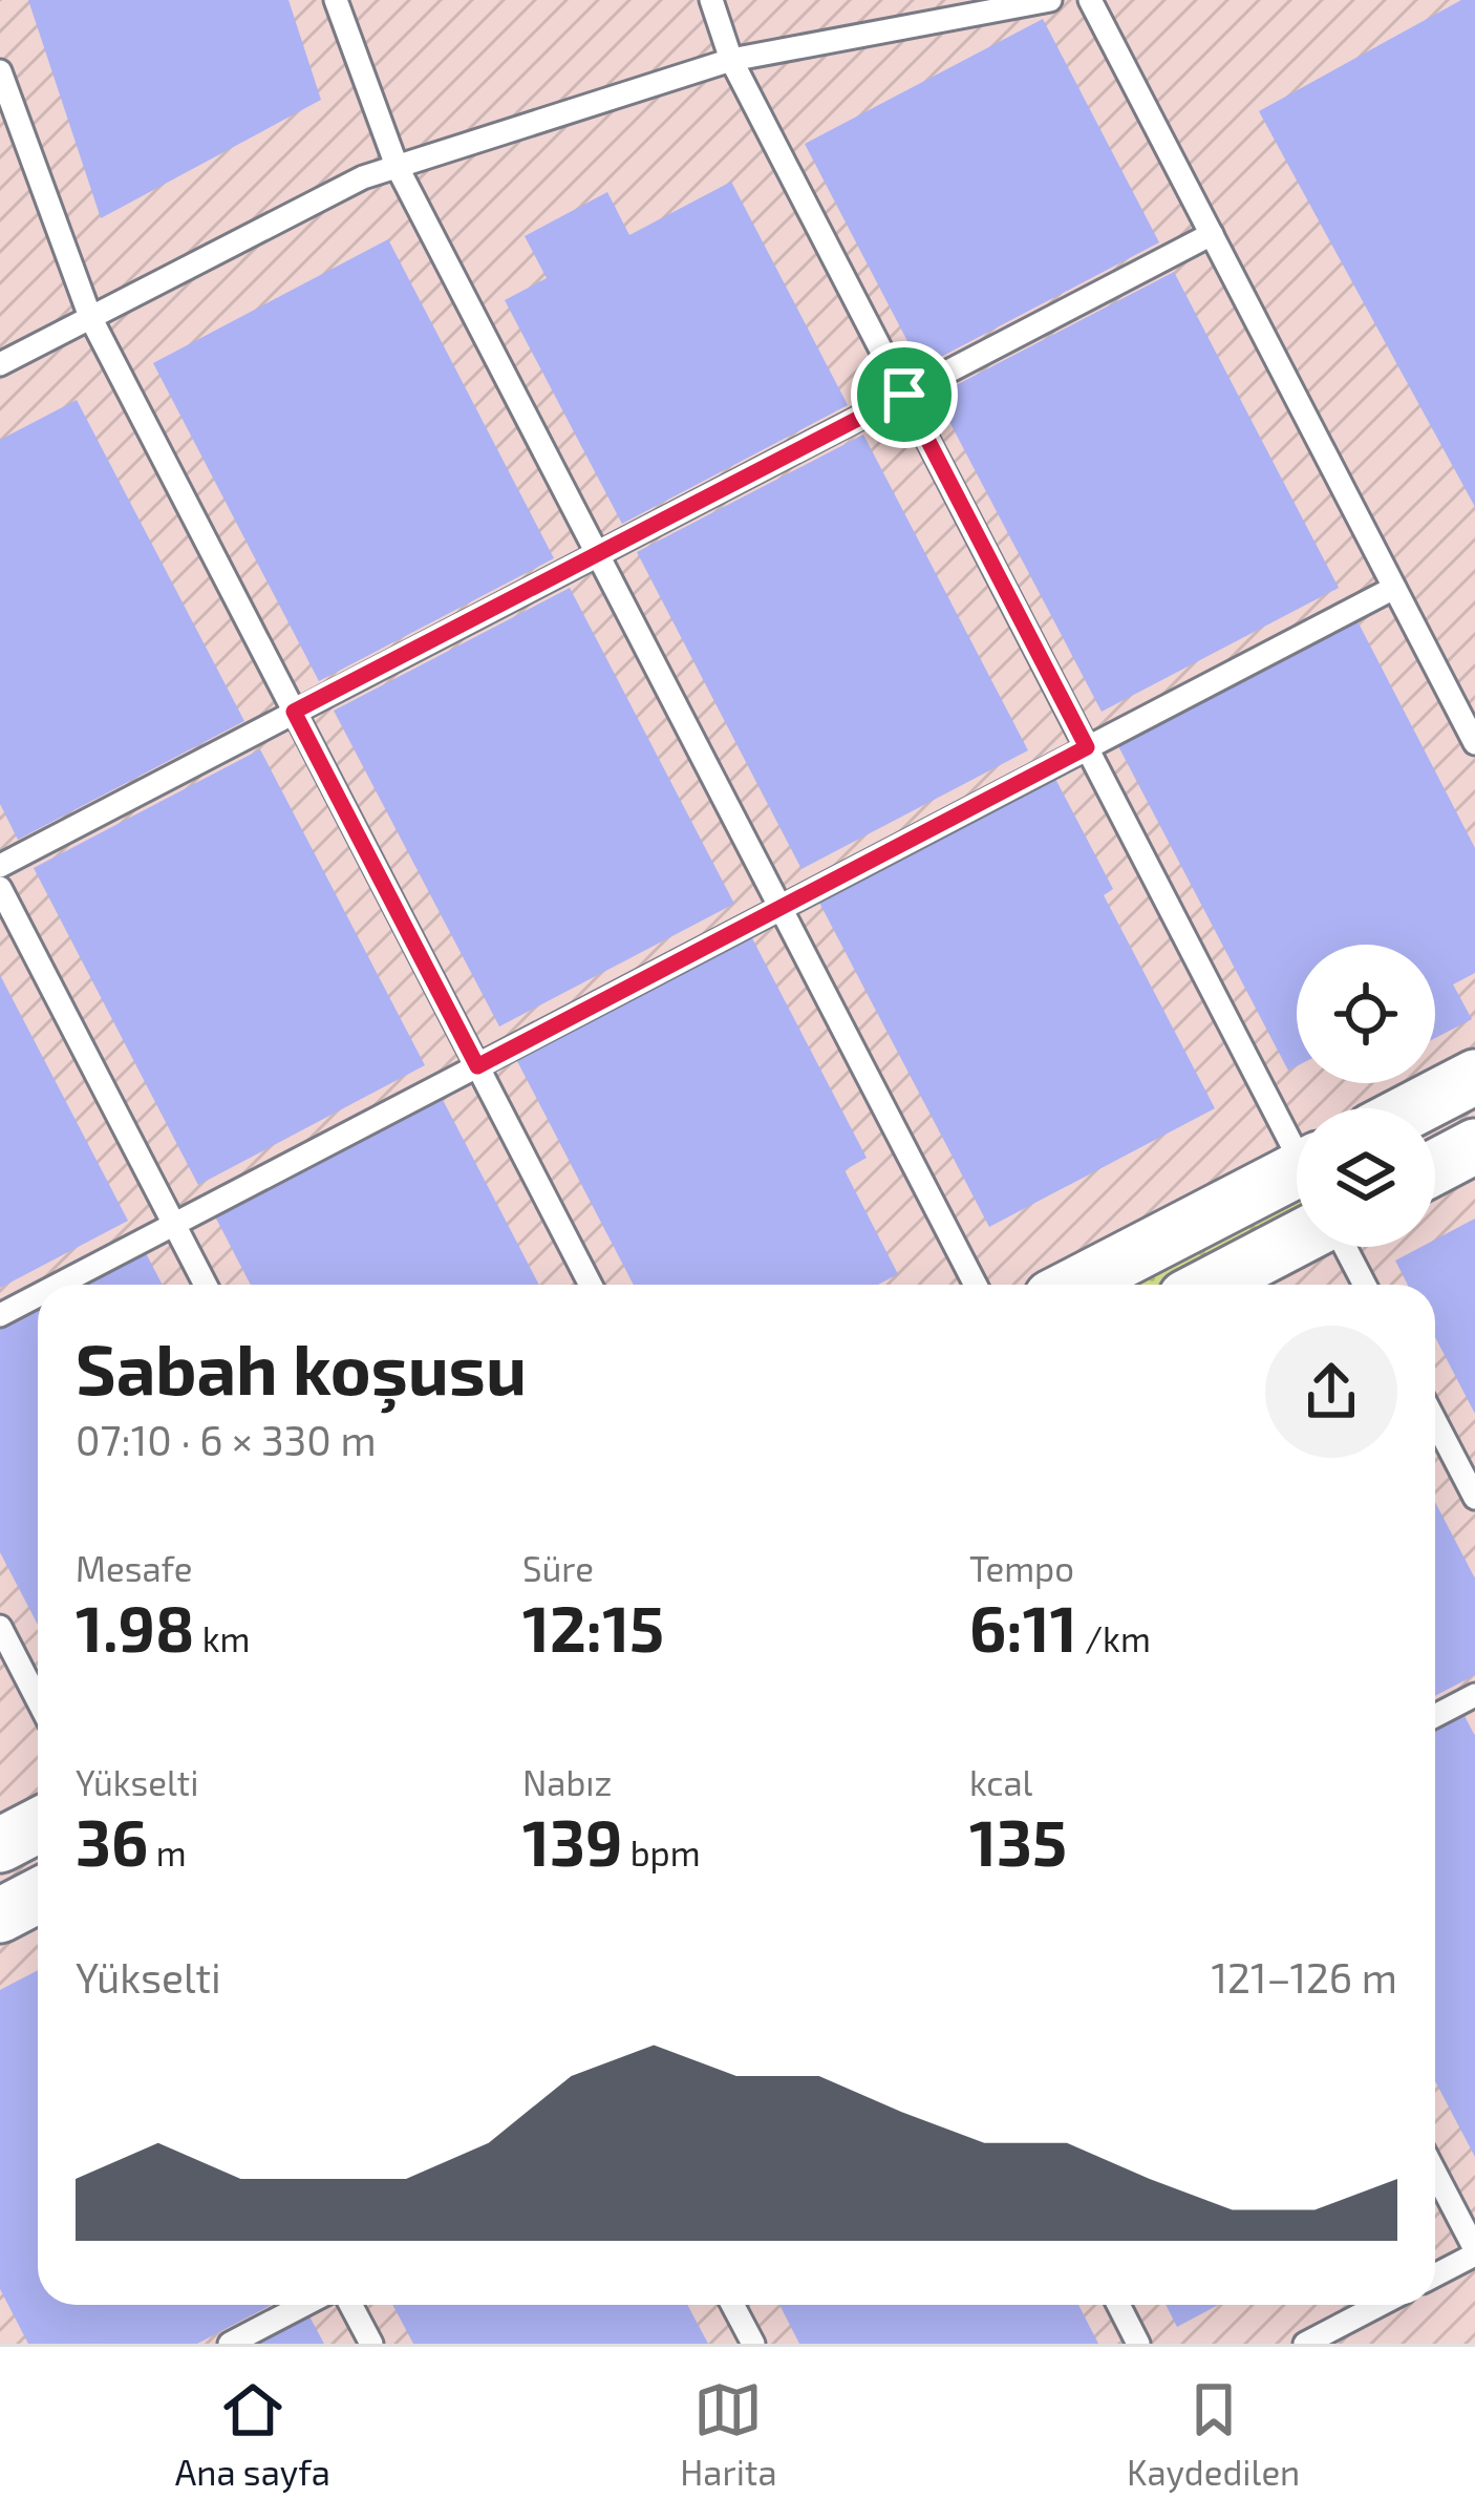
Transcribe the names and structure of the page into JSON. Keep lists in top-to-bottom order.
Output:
{
  "page": {
    "heading": ["Sabah koşusu", "07:10 · 6 × 330 m"],
    "stats": [
      ["Mesafe", "1.98 km"],
      ["Süre", "12:15"],
      ["Tempo", "6:11 /km"],
      ["Yükselti", "36 m"],
      ["Nabız", "139 bpm"],
      ["kcal", "135"]
    ],
    "chart": ["Yükselti", "121–126 m"],
    "tabs": ["Ana sayfa", "Harita", "Kaydedilen"]
  }
}
